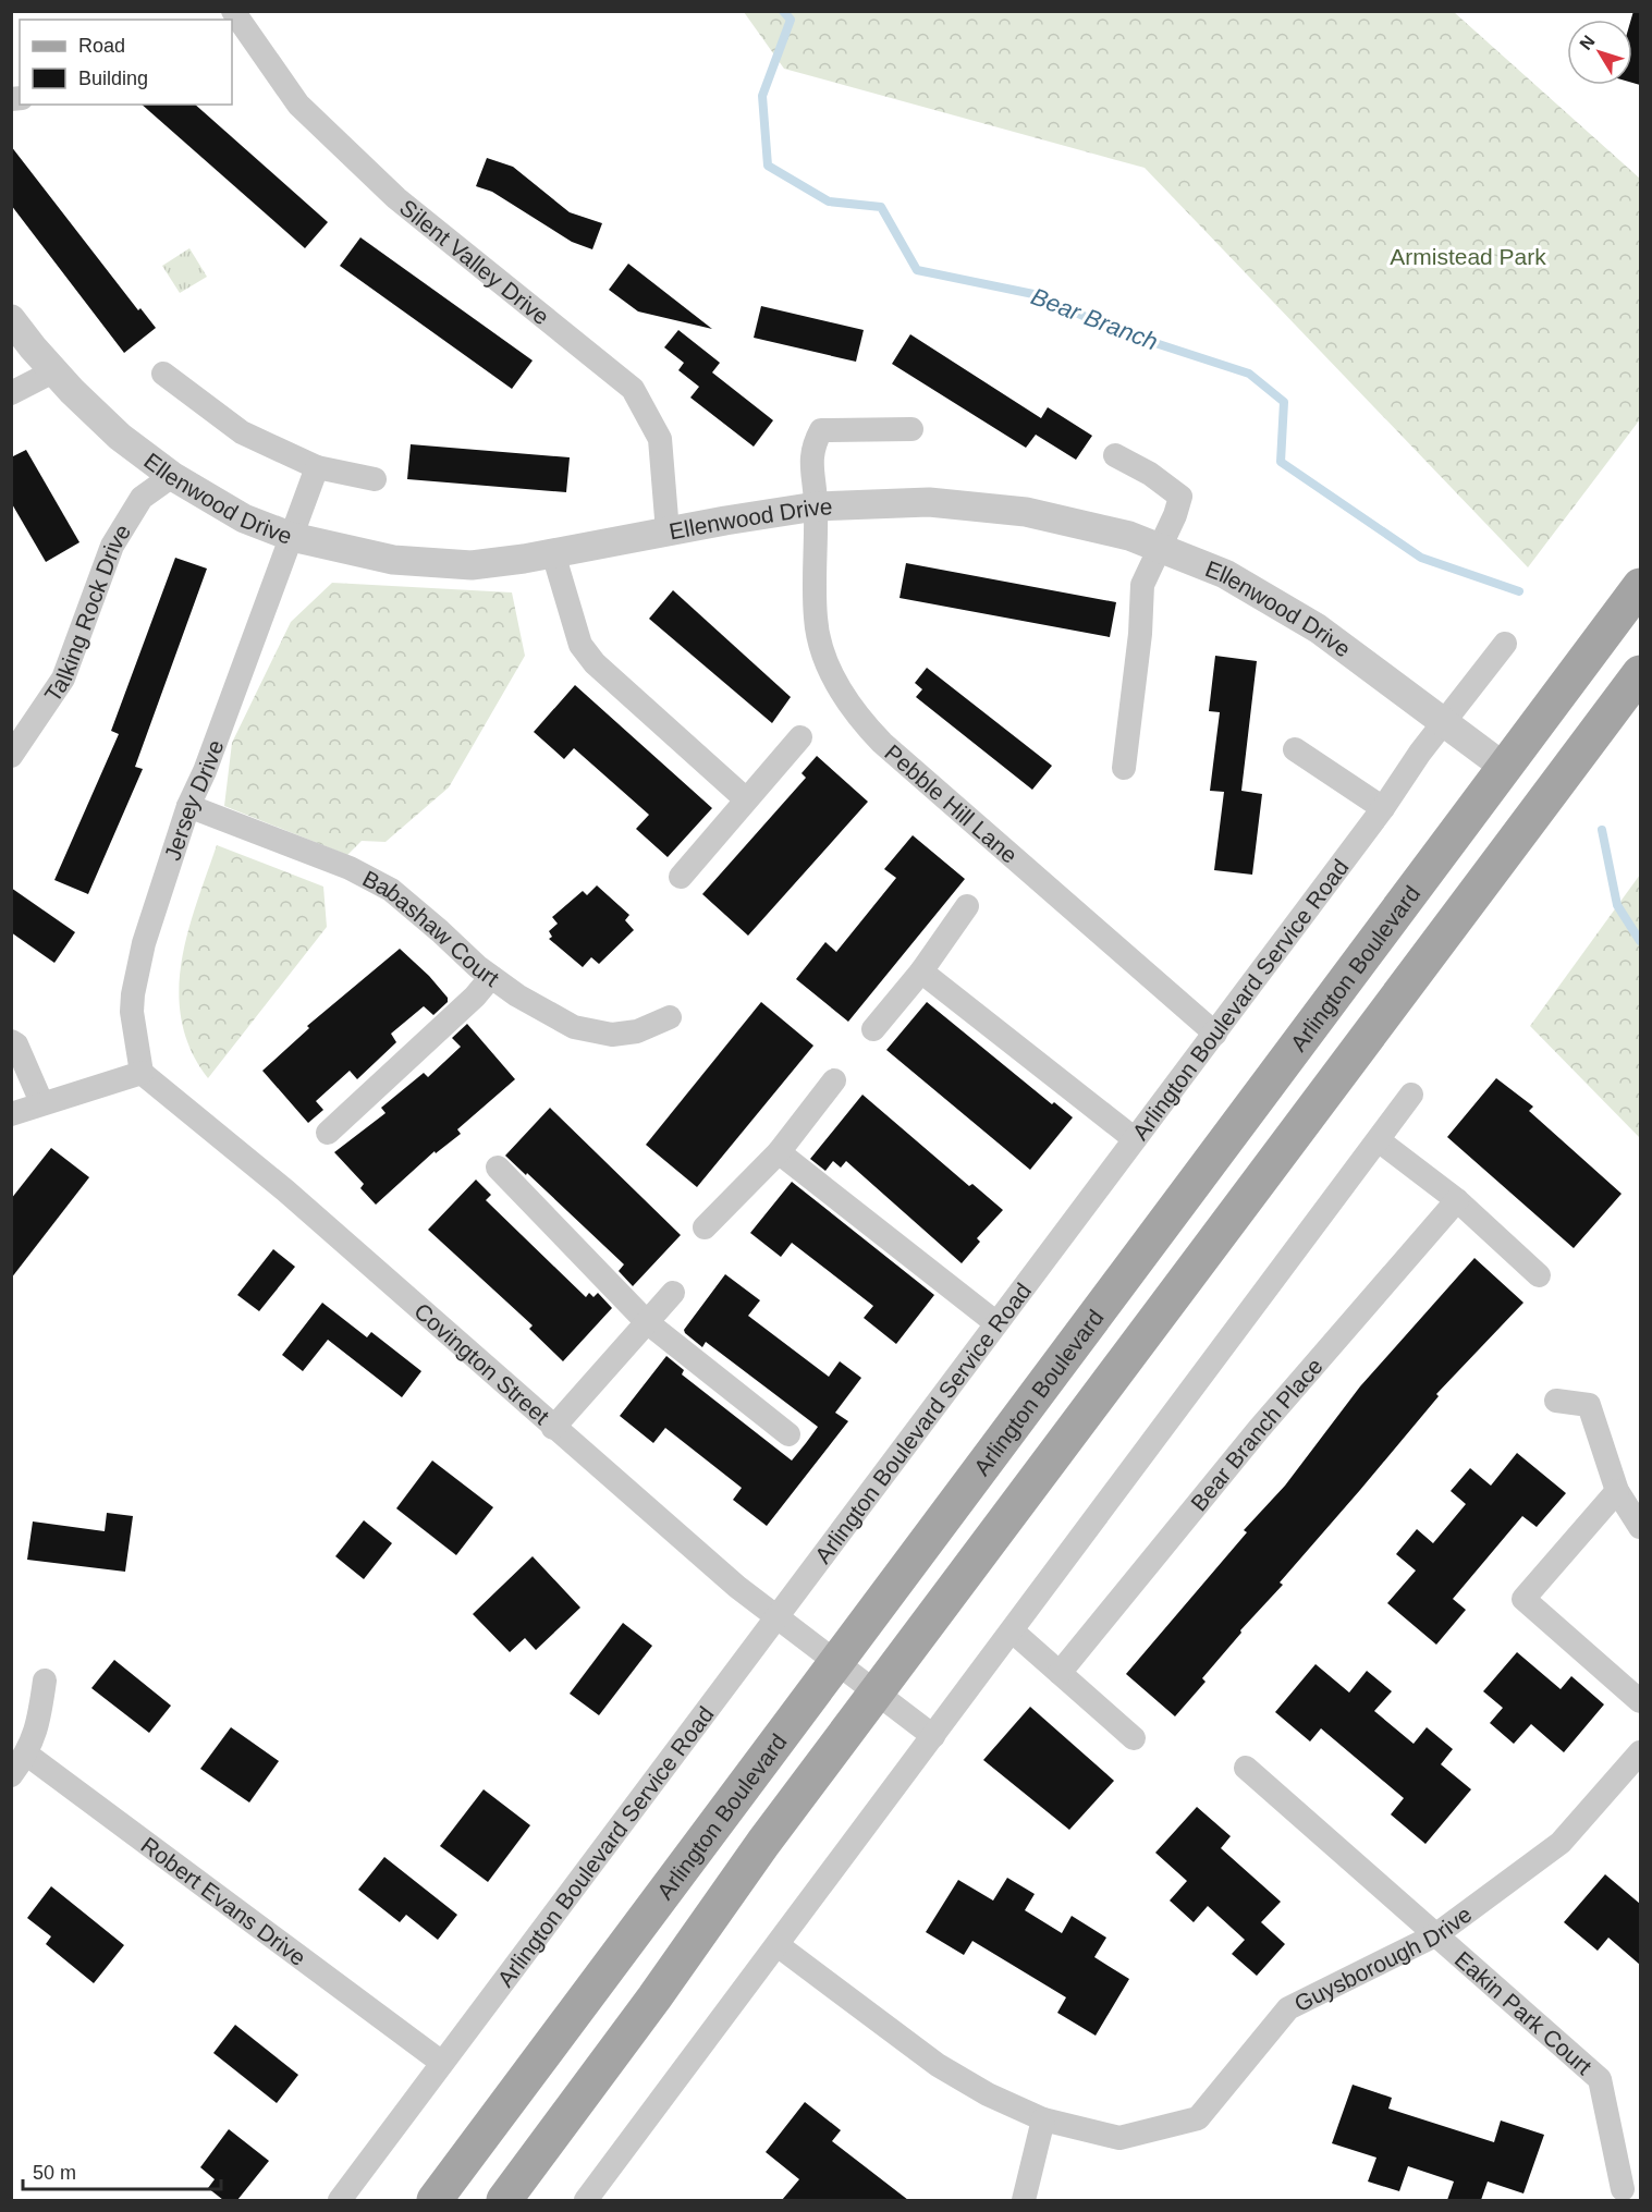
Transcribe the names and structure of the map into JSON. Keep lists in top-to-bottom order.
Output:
{
  "streets": {
    "main road": ["Arlington Boulevard"],
    "street": [
      "Silent Valley Drive",
      "Ellenwood Drive",
      "Talking Rock Drive",
      "Jersey Drive",
      "Pebble Hill Lane",
      "Babashaw Court",
      "Arlington Boulevard Service Road",
      "Covington Street",
      "Bear Branch Place",
      "Robert Evans Drive",
      "Guysborough Drive",
      "Eakin Park Court"
    ]
  },
  "crossings": [
    ["Silent Valley Drive", "Ellenwood Drive"],
    ["Ellenwood Drive", "Talking Rock Drive"],
    ["Ellenwood Drive", "Jersey Drive"],
    ["Ellenwood Drive", "Pebble Hill Lane"],
    ["Ellenwood Drive", "Arlington Boulevard"],
    ["Ellenwood Drive", "Arlington Boulevard Service Road"],
    ["Jersey Drive", "Babashaw Court"],
    ["Jersey Drive", "Covington Street"],
    ["Pebble Hill Lane", "Arlington Boulevard Service Road"],
    ["Arlington Boulevard", "Covington Street"],
    ["Arlington Boulevard Service Road", "Covington Street"],
    ["Arlington Boulevard Service Road", "Robert Evans Drive"],
    ["Guysborough Drive", "Eakin Park Court"]
  ],
  "water": ["Bear Branch"],
  "parks": ["Armistead Park"],
  "legend": ["Road", "Building"],
  "scale_bar": "50 m",
  "north": "top left"
}
